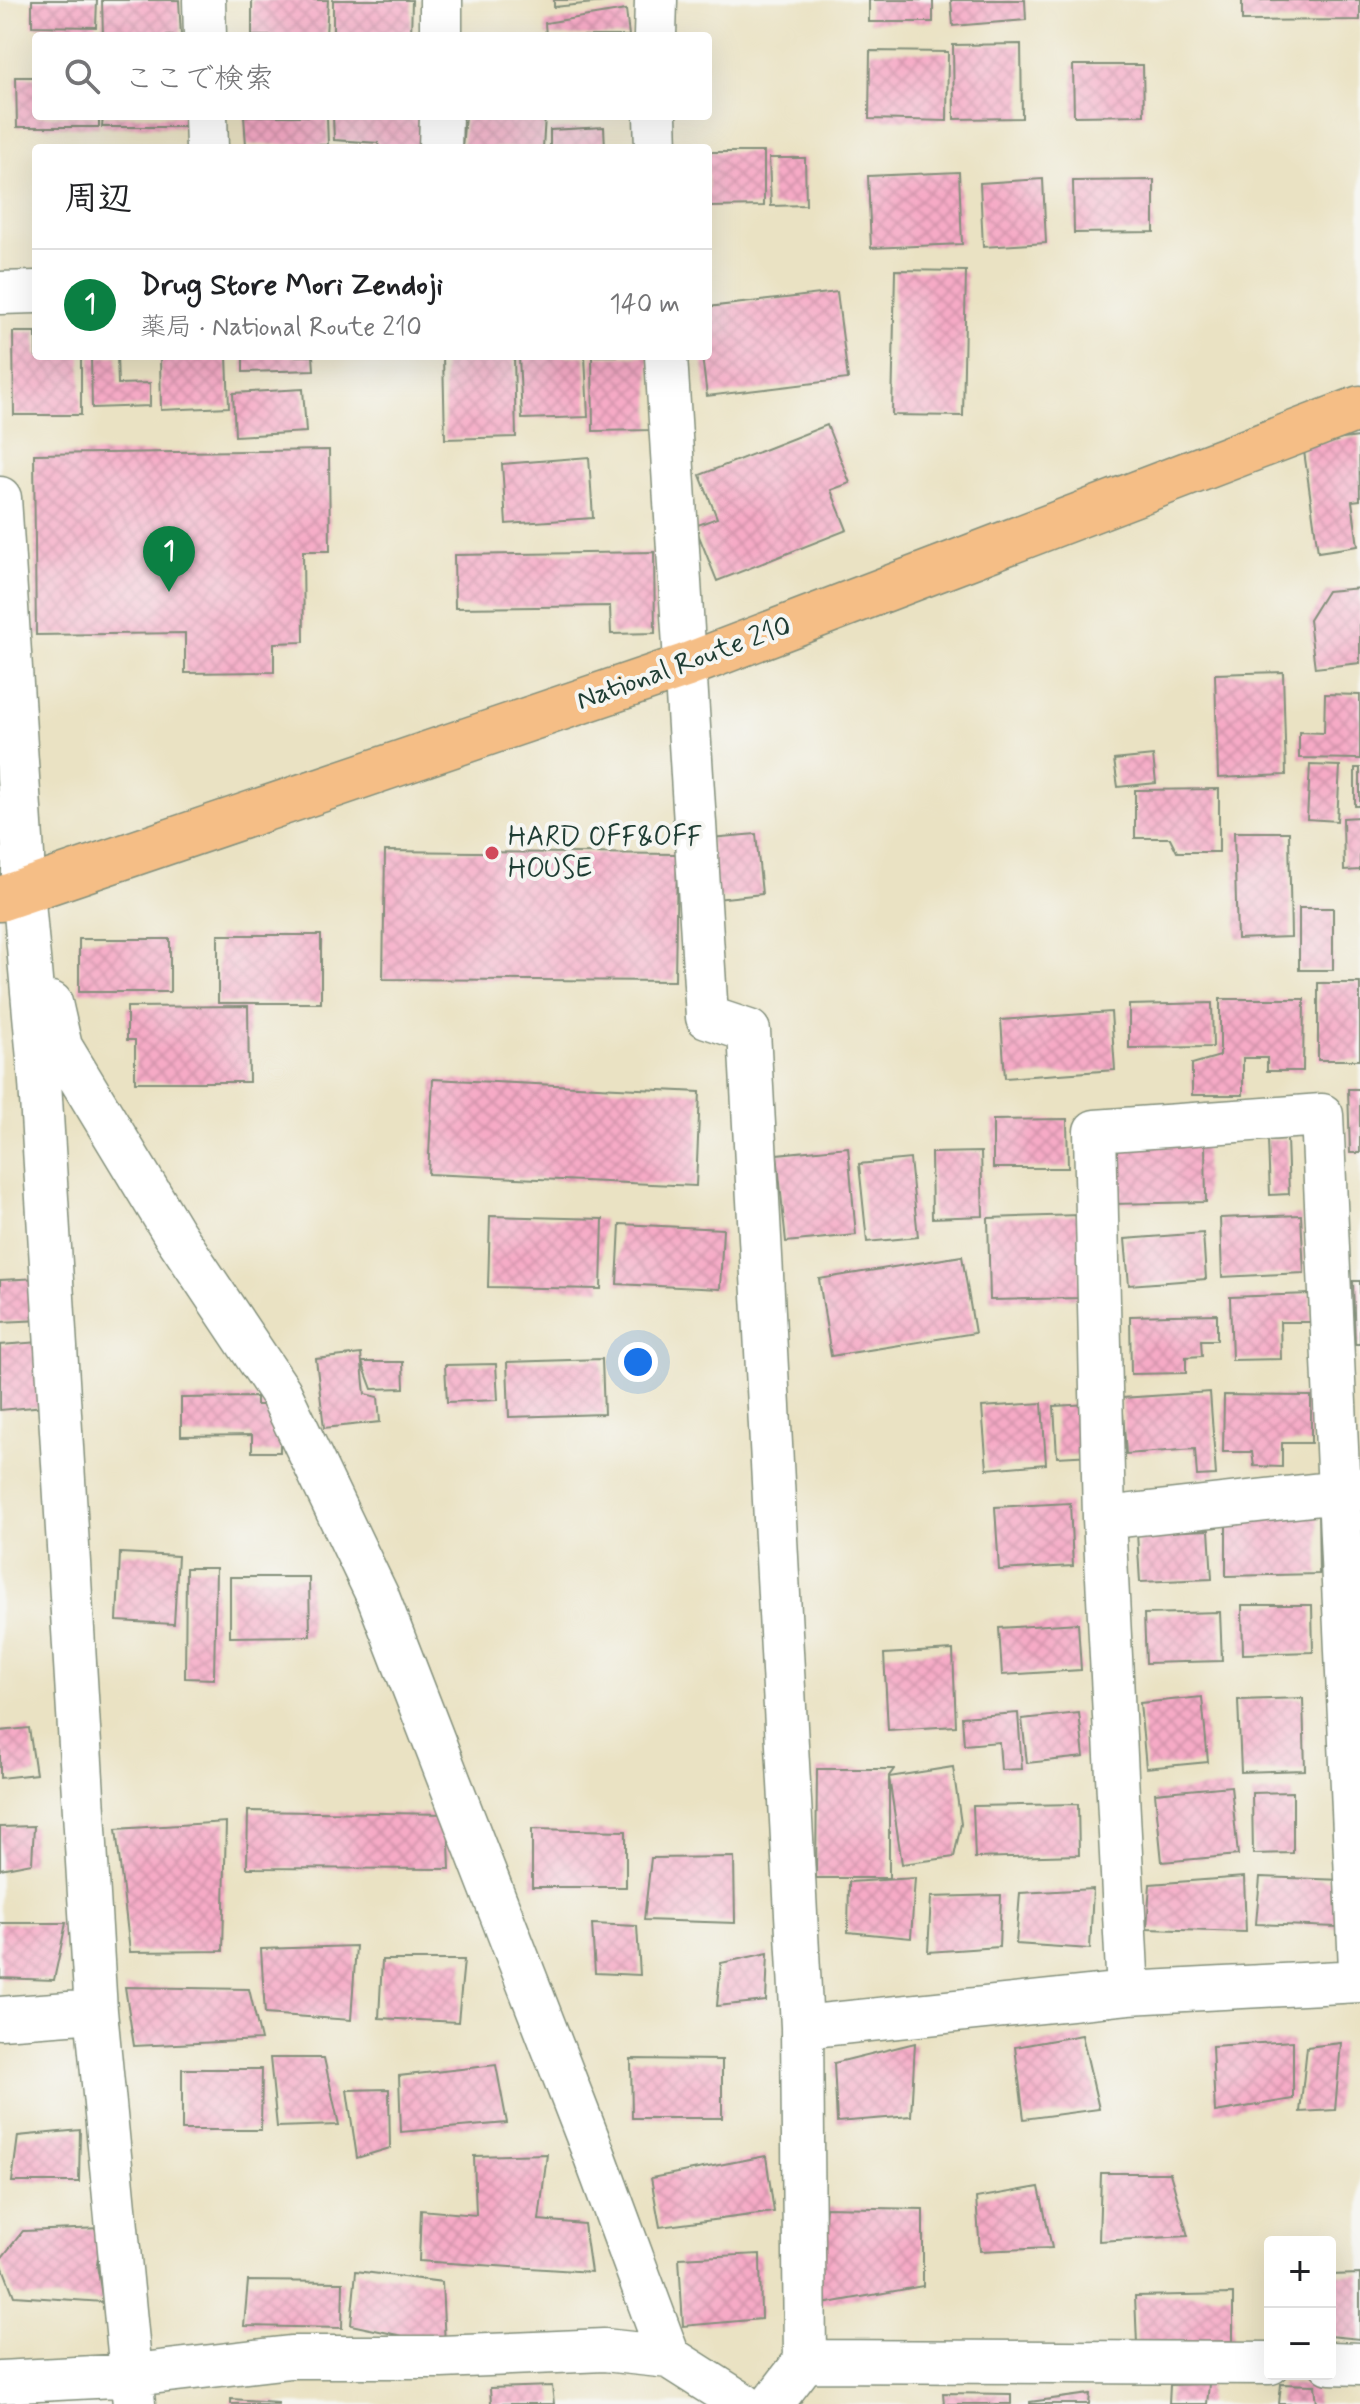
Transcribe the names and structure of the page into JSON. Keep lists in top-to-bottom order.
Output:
{
  "streets": {
    "highway": ["National Route 210"]
  },
  "places": ["HARD OFF&OFF HOUSE"],
  "page": {
    "search": "ここで検索",
    "heading": "周辺",
    "list": [
      {
        "mark": "1",
        "name": "Drug Store Mori Zendoji",
        "note": "薬局 · National Route 210",
        "value": "140 m"
      }
    ],
    "pins": "1",
    "map_buttons": ["+", "−"]
  }
}
